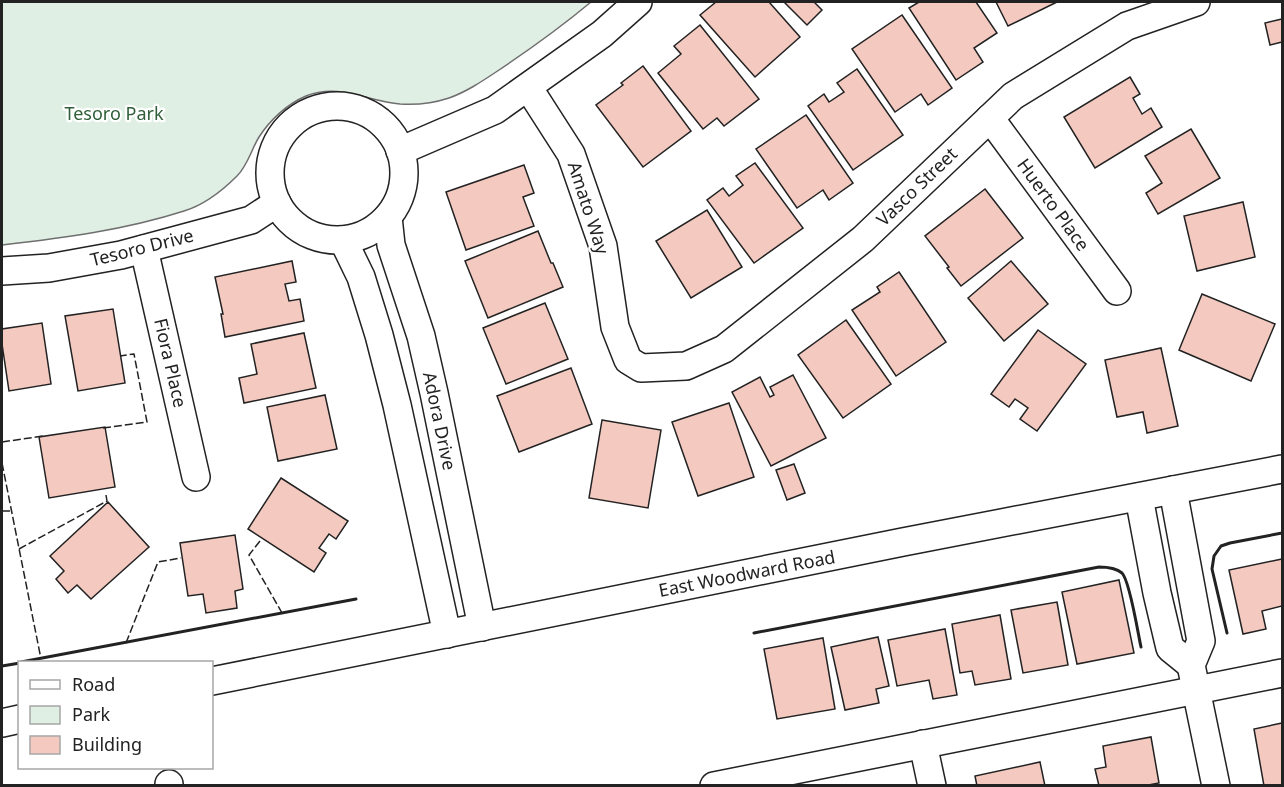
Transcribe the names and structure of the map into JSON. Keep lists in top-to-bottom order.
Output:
{
  "streets": {
    "street": [
      "Vasco Street",
      "Huerto Place",
      "Amato Way",
      "Tesoro Drive",
      "Fiora Place",
      "Adora Drive",
      "East Woodward Road"
    ]
  },
  "crossings": [
    ["Vasco Street", "Huerto Place"],
    ["Vasco Street", "Amato Way"],
    ["Tesoro Drive", "Fiora Place"],
    ["Tesoro Drive", "Adora Drive"],
    ["Adora Drive", "East Woodward Road"]
  ],
  "parks": ["Tesoro Park"],
  "legend": ["Road", "Park", "Building"]
}
